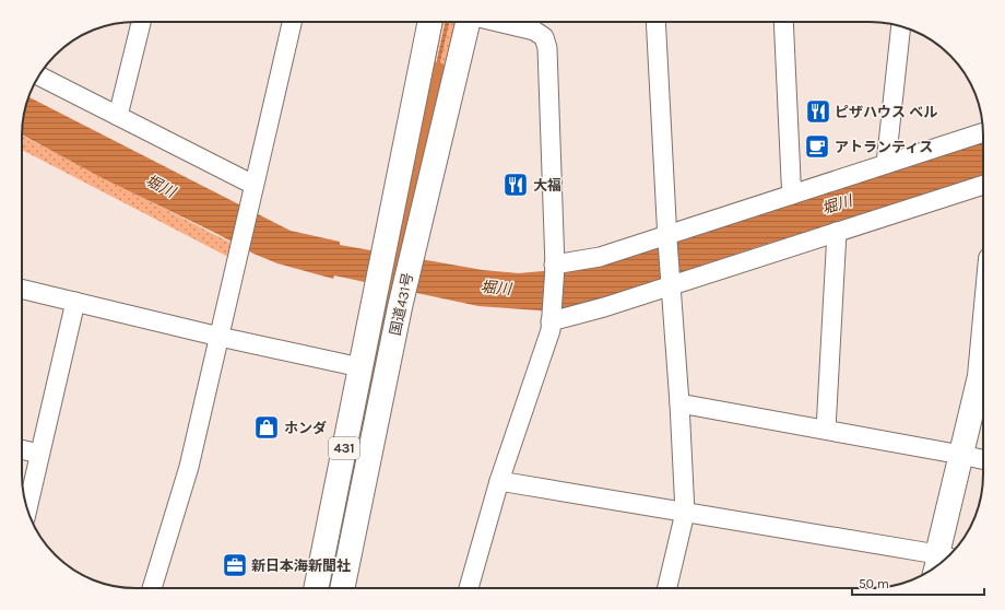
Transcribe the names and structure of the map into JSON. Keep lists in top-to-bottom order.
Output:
{
  "streets": {
    "main road": ["国道431号", "431"]
  },
  "water": ["堀川"],
  "places": {
    "restaurant": ["ピザハウス ベル", "大福"],
    "cafe": ["アトランティス"],
    "shop": ["ホンダ"],
    "office": ["新日本海新聞社"]
  },
  "scale_bar": "50 m"
}
